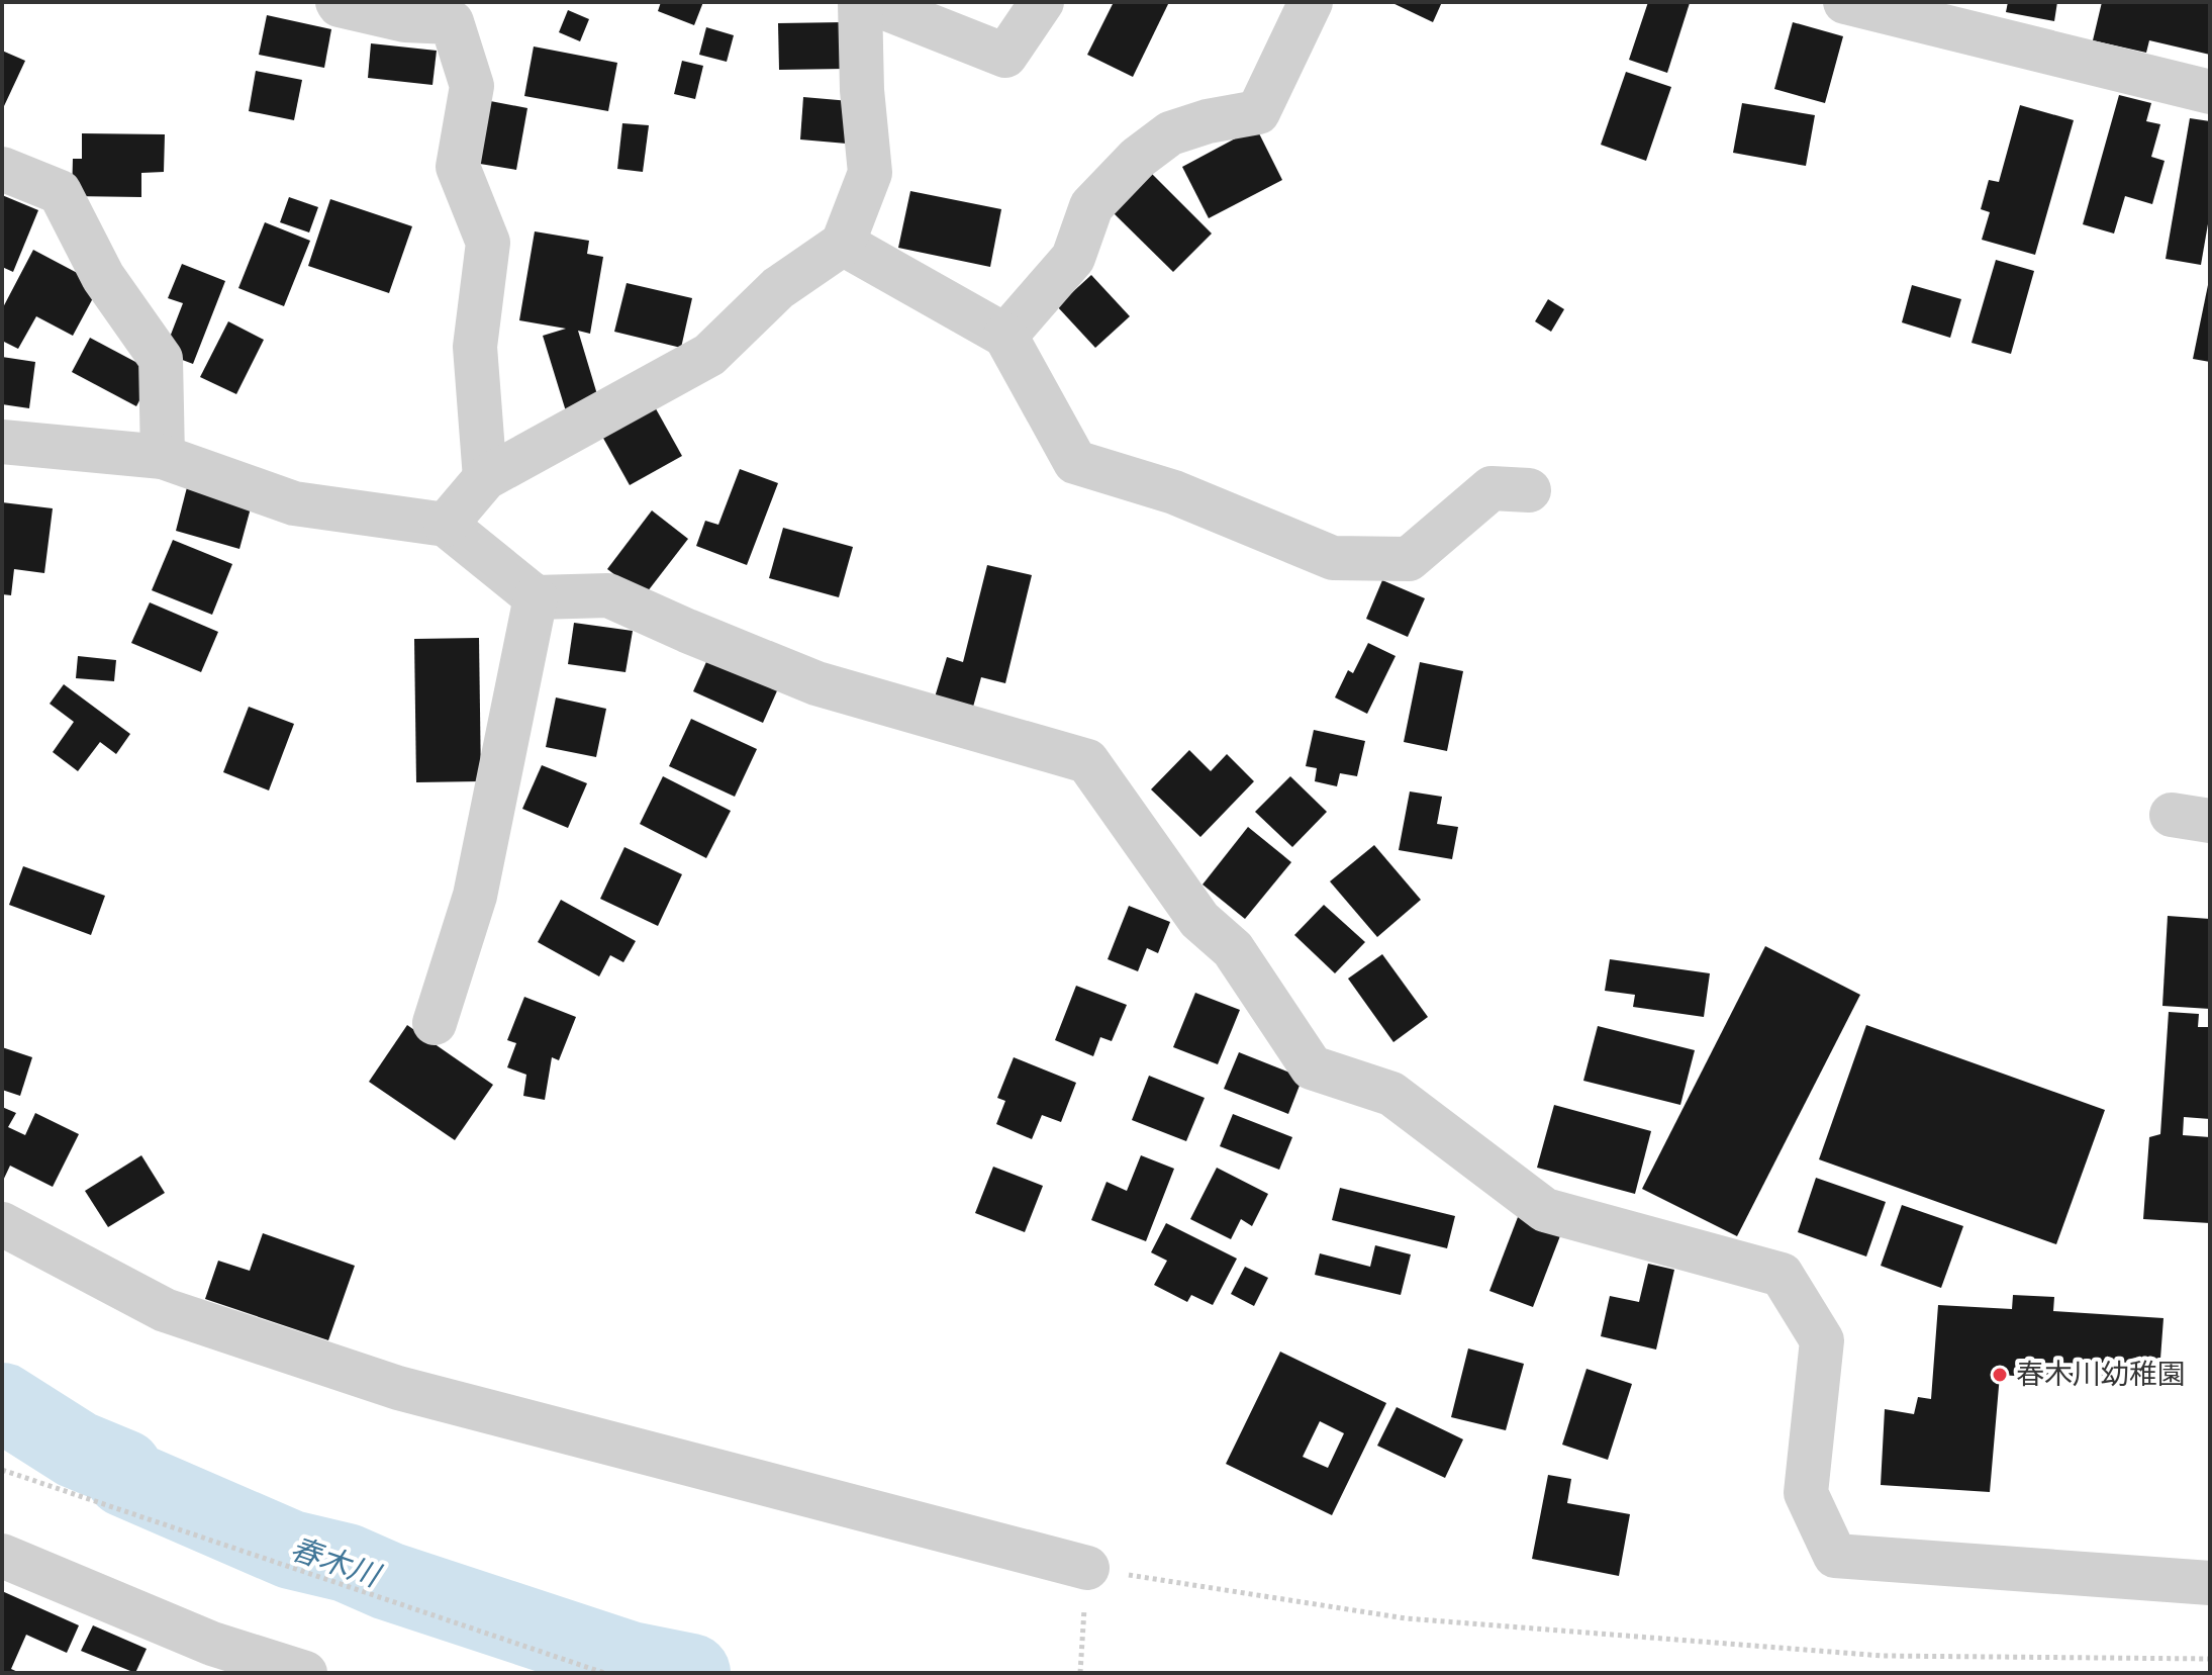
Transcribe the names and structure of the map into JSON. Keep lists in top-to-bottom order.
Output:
{
  "water": ["春木川"],
  "places": ["春木川幼稚園"]
}
